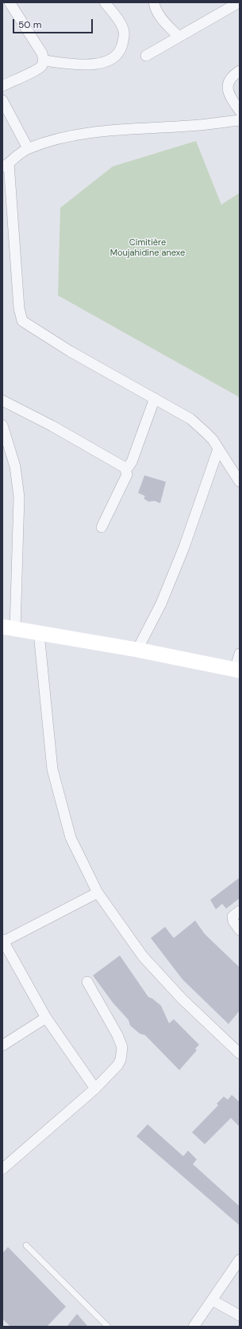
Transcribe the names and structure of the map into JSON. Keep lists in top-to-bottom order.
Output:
{
  "parks": ["Cimitière Moujahidine anexe"],
  "scale_bar": "50 m"
}
